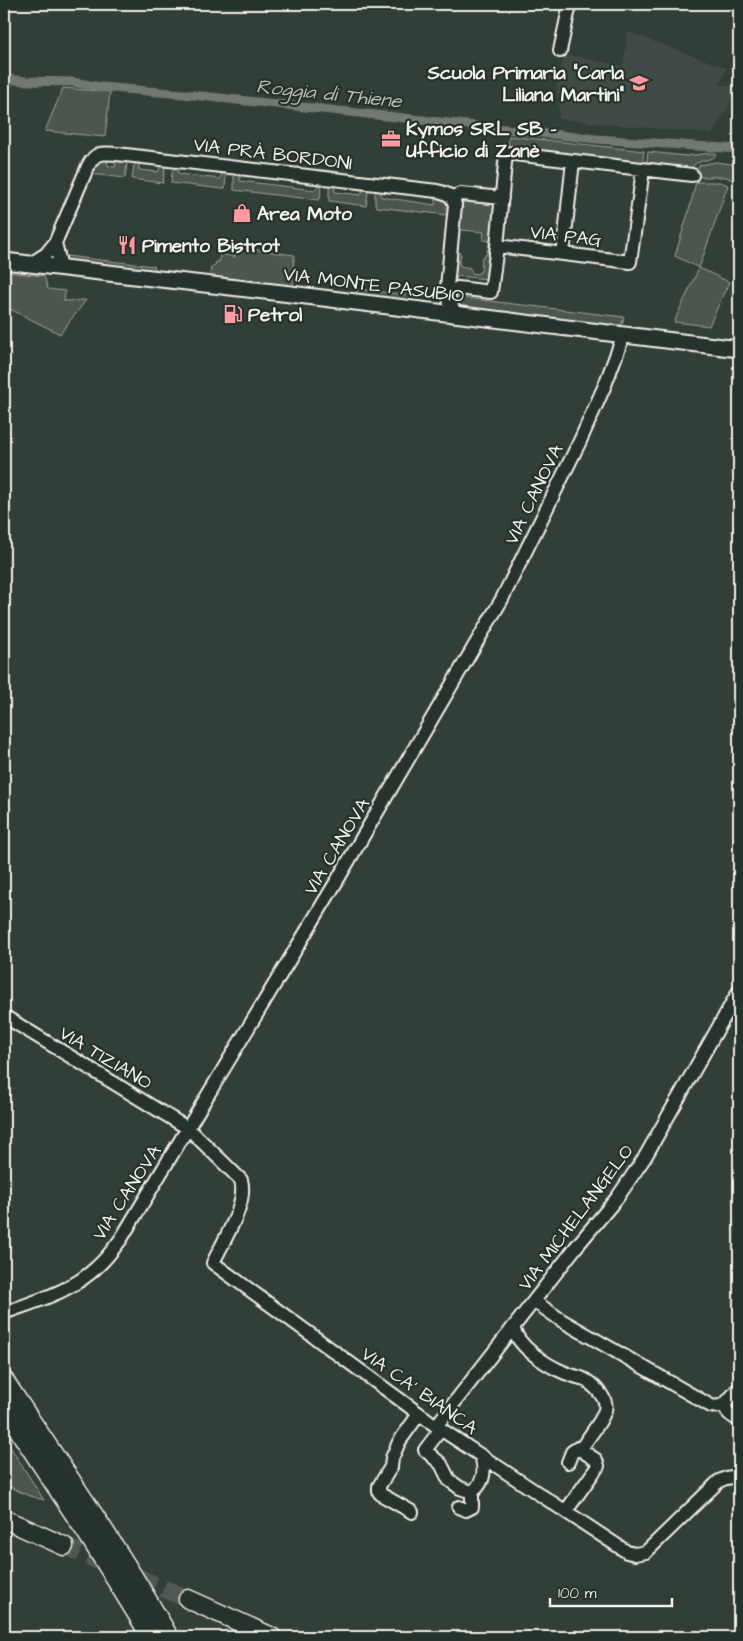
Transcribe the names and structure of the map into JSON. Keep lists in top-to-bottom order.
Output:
{
  "streets": {
    "main road": ["VIA MONTE PASUBIO"],
    "street": [
      "VIA PRÀ BORDONI",
      "VIA PAG",
      "VIA CANOVA",
      "VIA TIZIANO",
      "VIA MICHELANGELO",
      "VIA CA' BIANCA"
    ]
  },
  "crossings": [
    ["VIA PRÀ BORDONI", "VIA MONTE PASUBIO"],
    ["VIA MONTE PASUBIO", "VIA CANOVA"],
    ["VIA CANOVA", "VIA TIZIANO"],
    ["VIA CANOVA", "VIA CA' BIANCA"],
    ["VIA TIZIANO", "VIA CA' BIANCA"],
    ["VIA MICHELANGELO", "VIA CA' BIANCA"]
  ],
  "water": ["Roggia di Thiene"],
  "places": {
    "school or university": ["Scuola Primaria \"Carla Liliana Martini\""],
    "office": ["Kymos SRL SB - Ufficio di Zanè"],
    "shop": ["Area Moto"],
    "restaurant": ["Pimento Bistrot"],
    "fuel station": ["Petrol"]
  },
  "scale_bar": "100 m"
}
